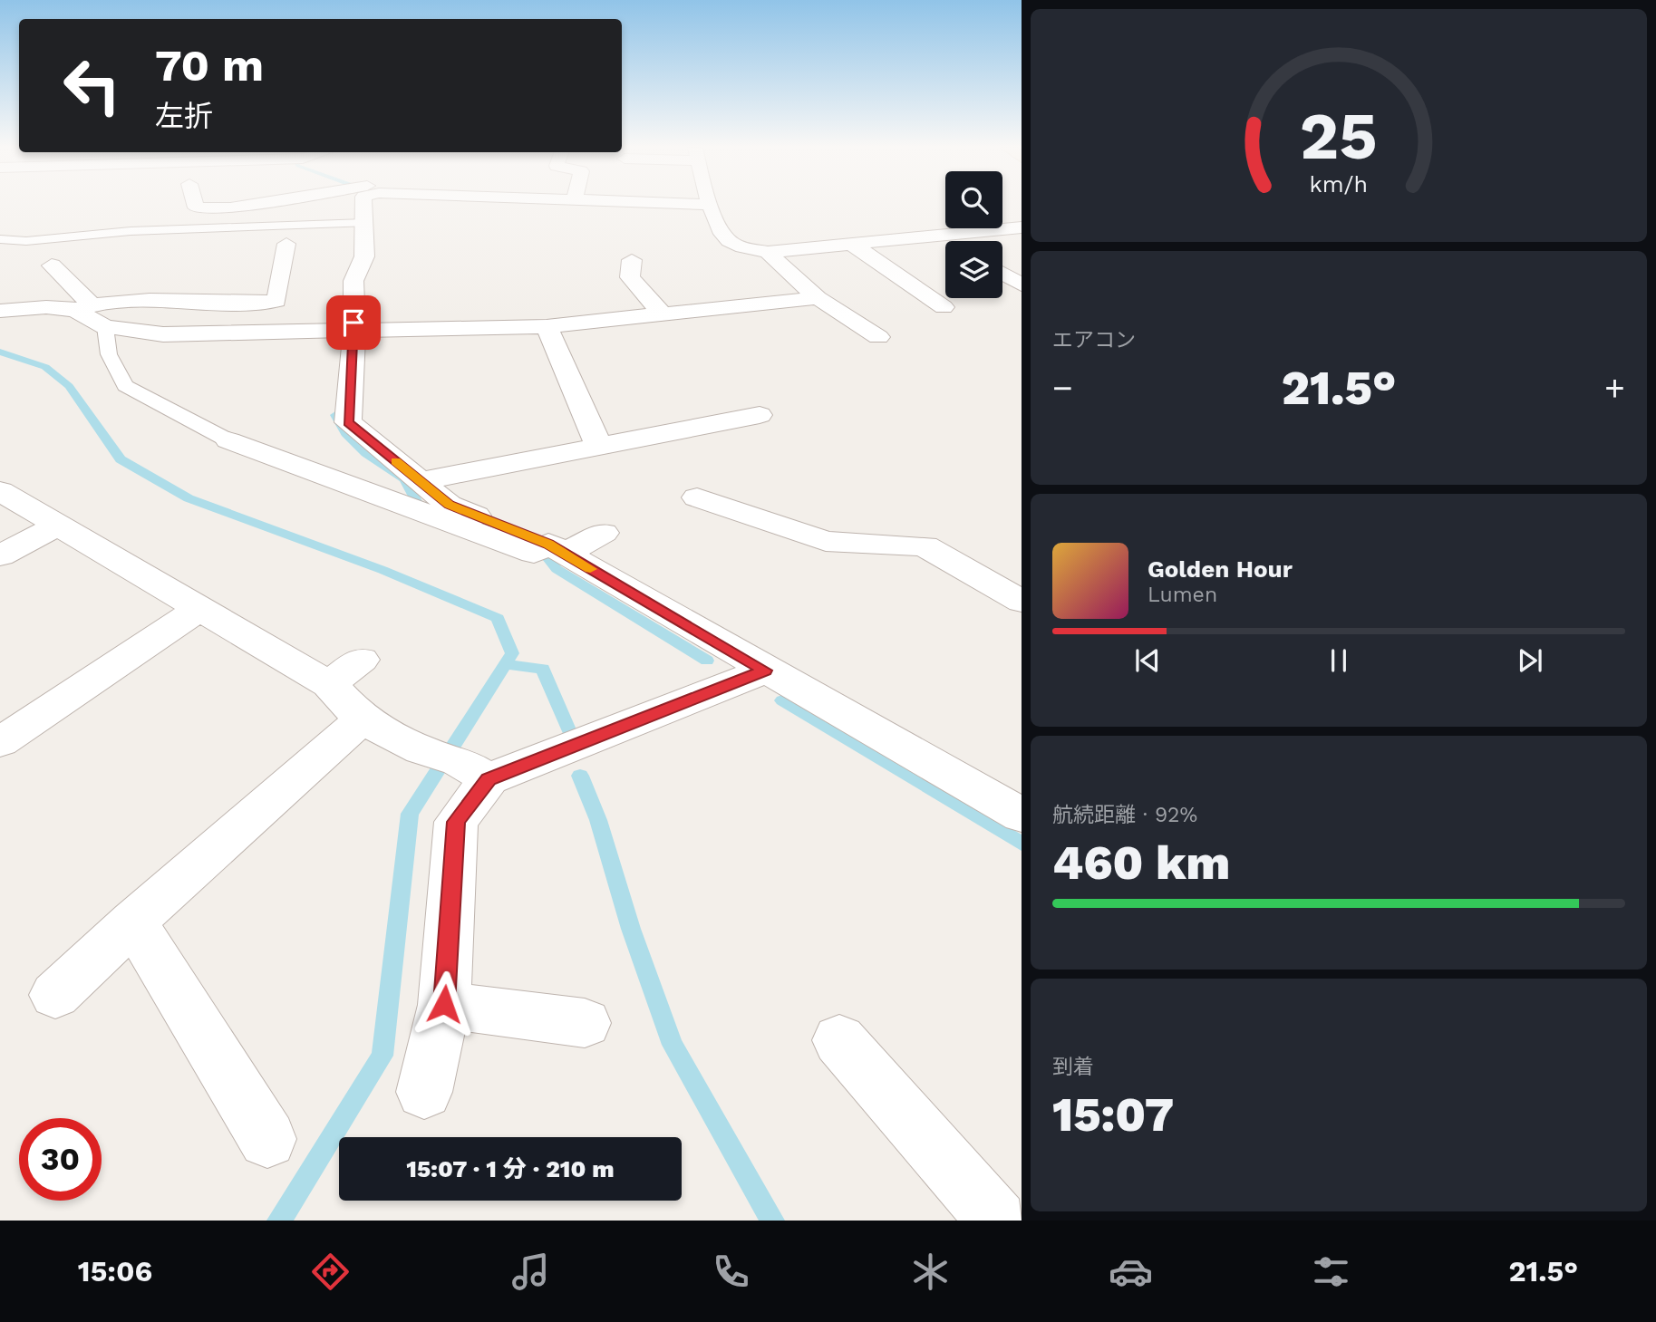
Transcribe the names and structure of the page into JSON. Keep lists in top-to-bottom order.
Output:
{
  "page": {
    "turn": ["70 m", "左折"],
    "tile": [
      "エアコン",
      ["航続距離 · 92%", "460 km"],
      ["到着", "15:07"]
    ],
    "heat": ["−", "21.5°", "+"],
    "song": ["Golden Hour", "Lumen"],
    "limit": "30",
    "trip": "15:07 · 1 分 · 210 m",
    "tabs": ["15:06", "21.5°"],
    "gauge": ["25", "km/h"]
  }
}
